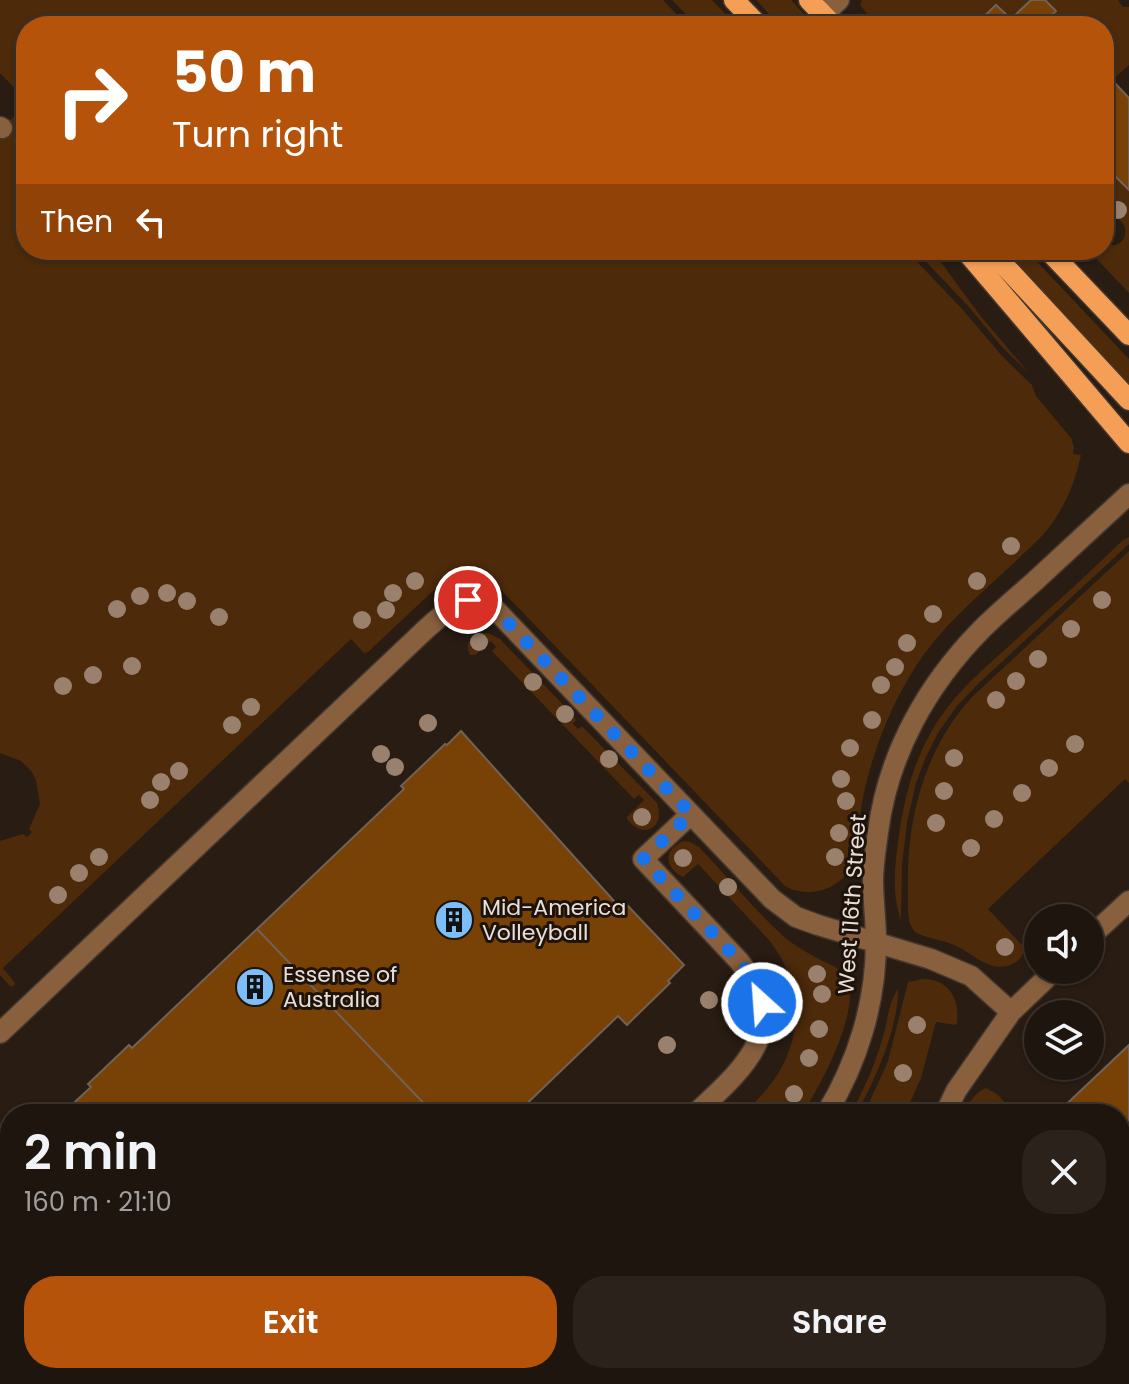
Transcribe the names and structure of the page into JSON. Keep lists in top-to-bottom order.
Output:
{
  "streets": {
    "street": ["West 116th Street"]
  },
  "places": {
    "building": ["Mid-America Volleyball", "Essense of Australia"]
  },
  "page": {
    "turn": ["50 m", "Turn right"],
    "then": "Then",
    "heading": ["2 min", "160 m · 21:10"],
    "buttons": ["Exit", "Share"]
  }
}
